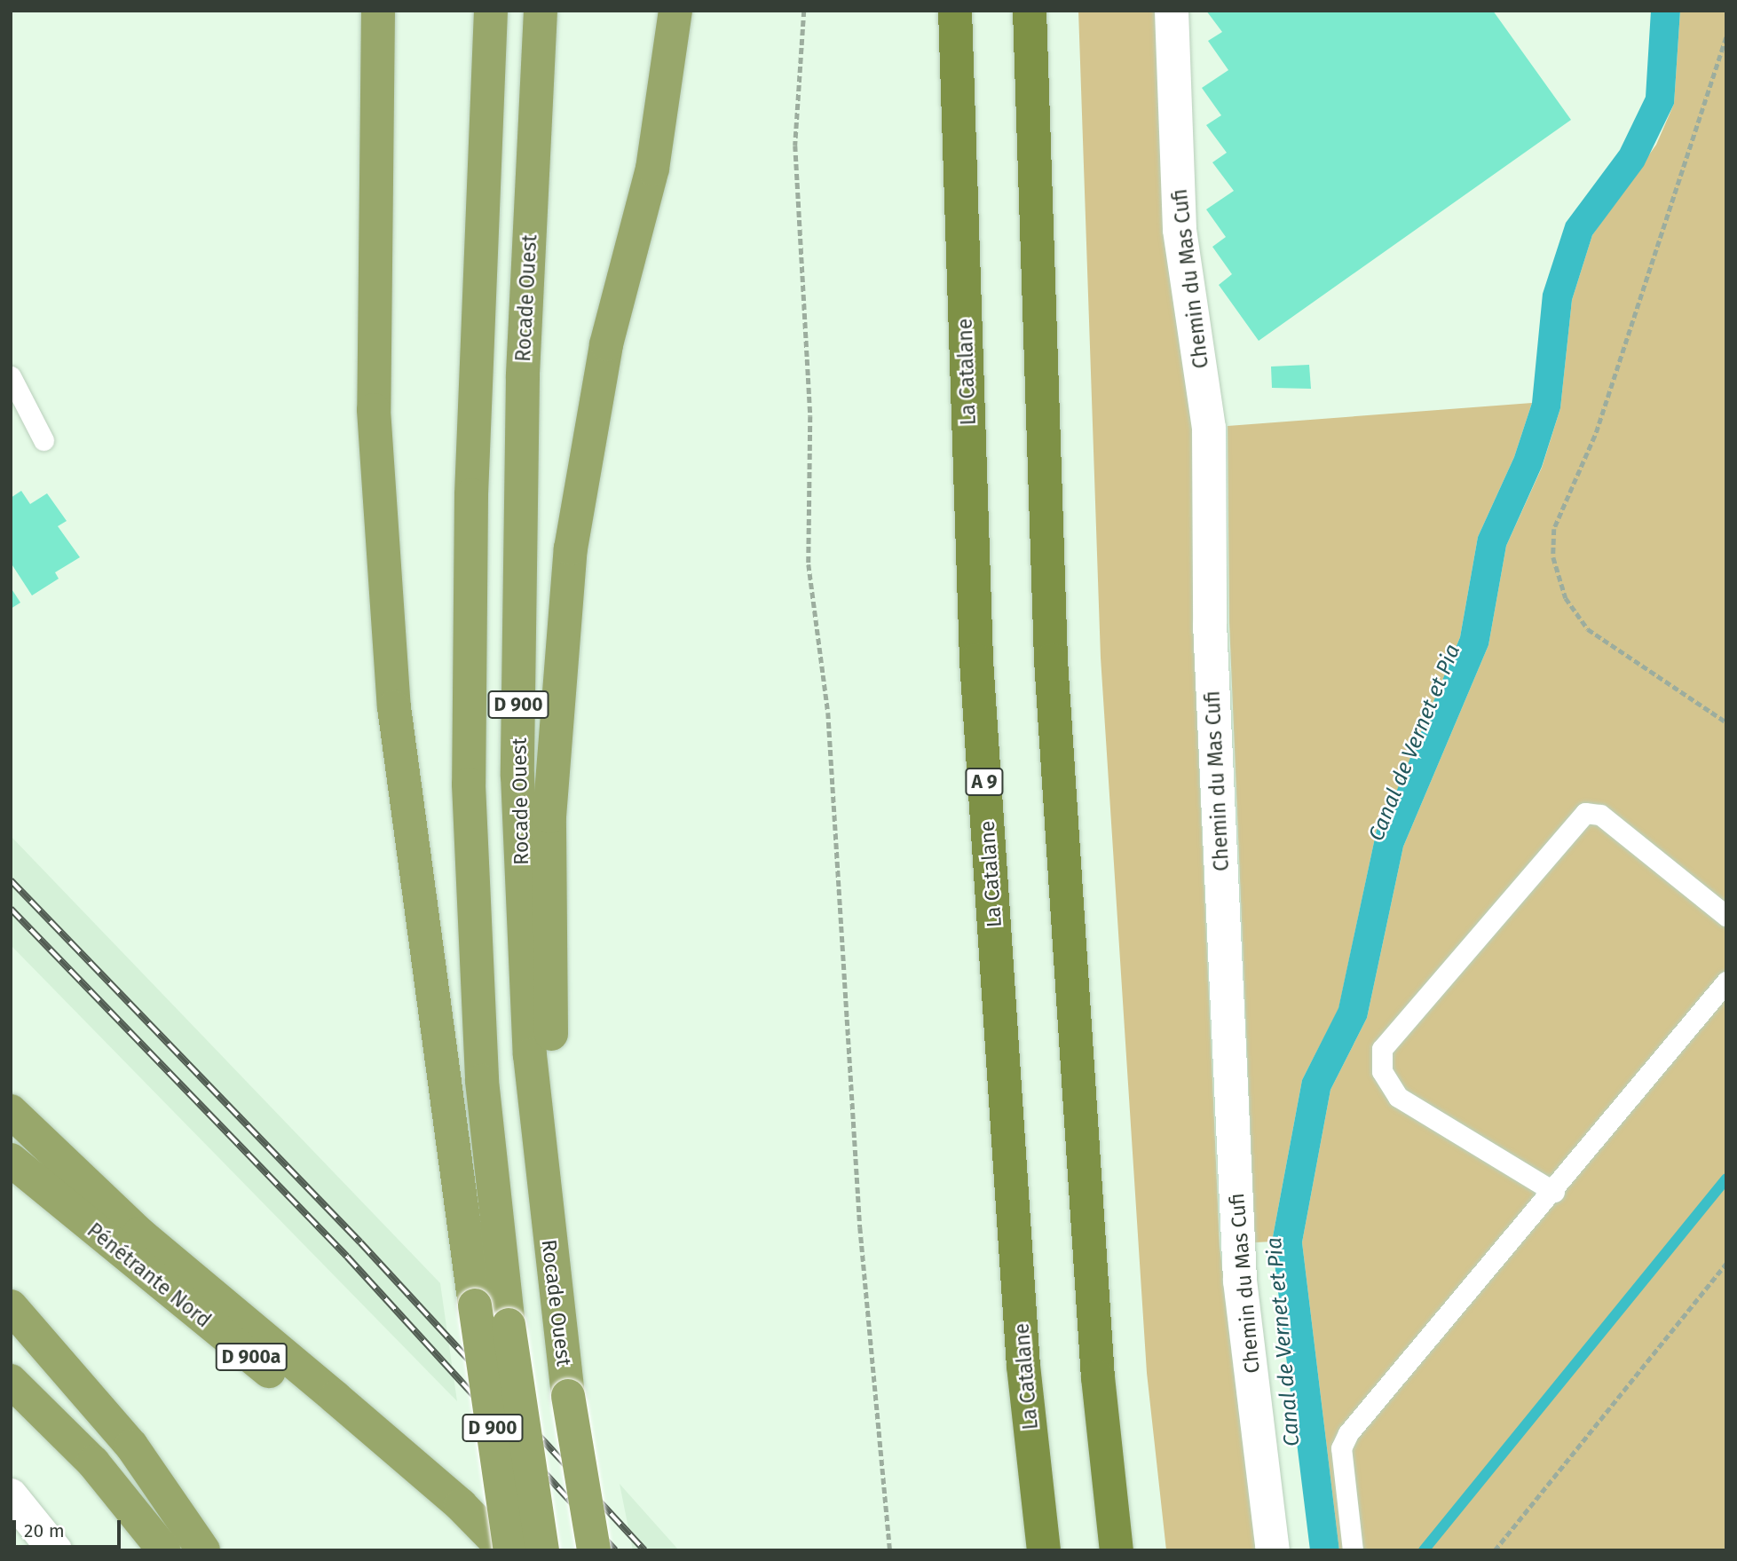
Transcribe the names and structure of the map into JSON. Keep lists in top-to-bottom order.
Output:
{
  "streets": {
    "highway": [
      "Rocade Ouest",
      "La Catalane",
      "D 900",
      "A 9",
      "Pénétrante Nord",
      "D 900a"
    ],
    "street": ["Chemin du Mas Cufi"]
  },
  "crossings": [
    ["Rocade Ouest", "D 900"]
  ],
  "water": ["Canal de Vernet et Pia"],
  "scale_bar": "20 m"
}
